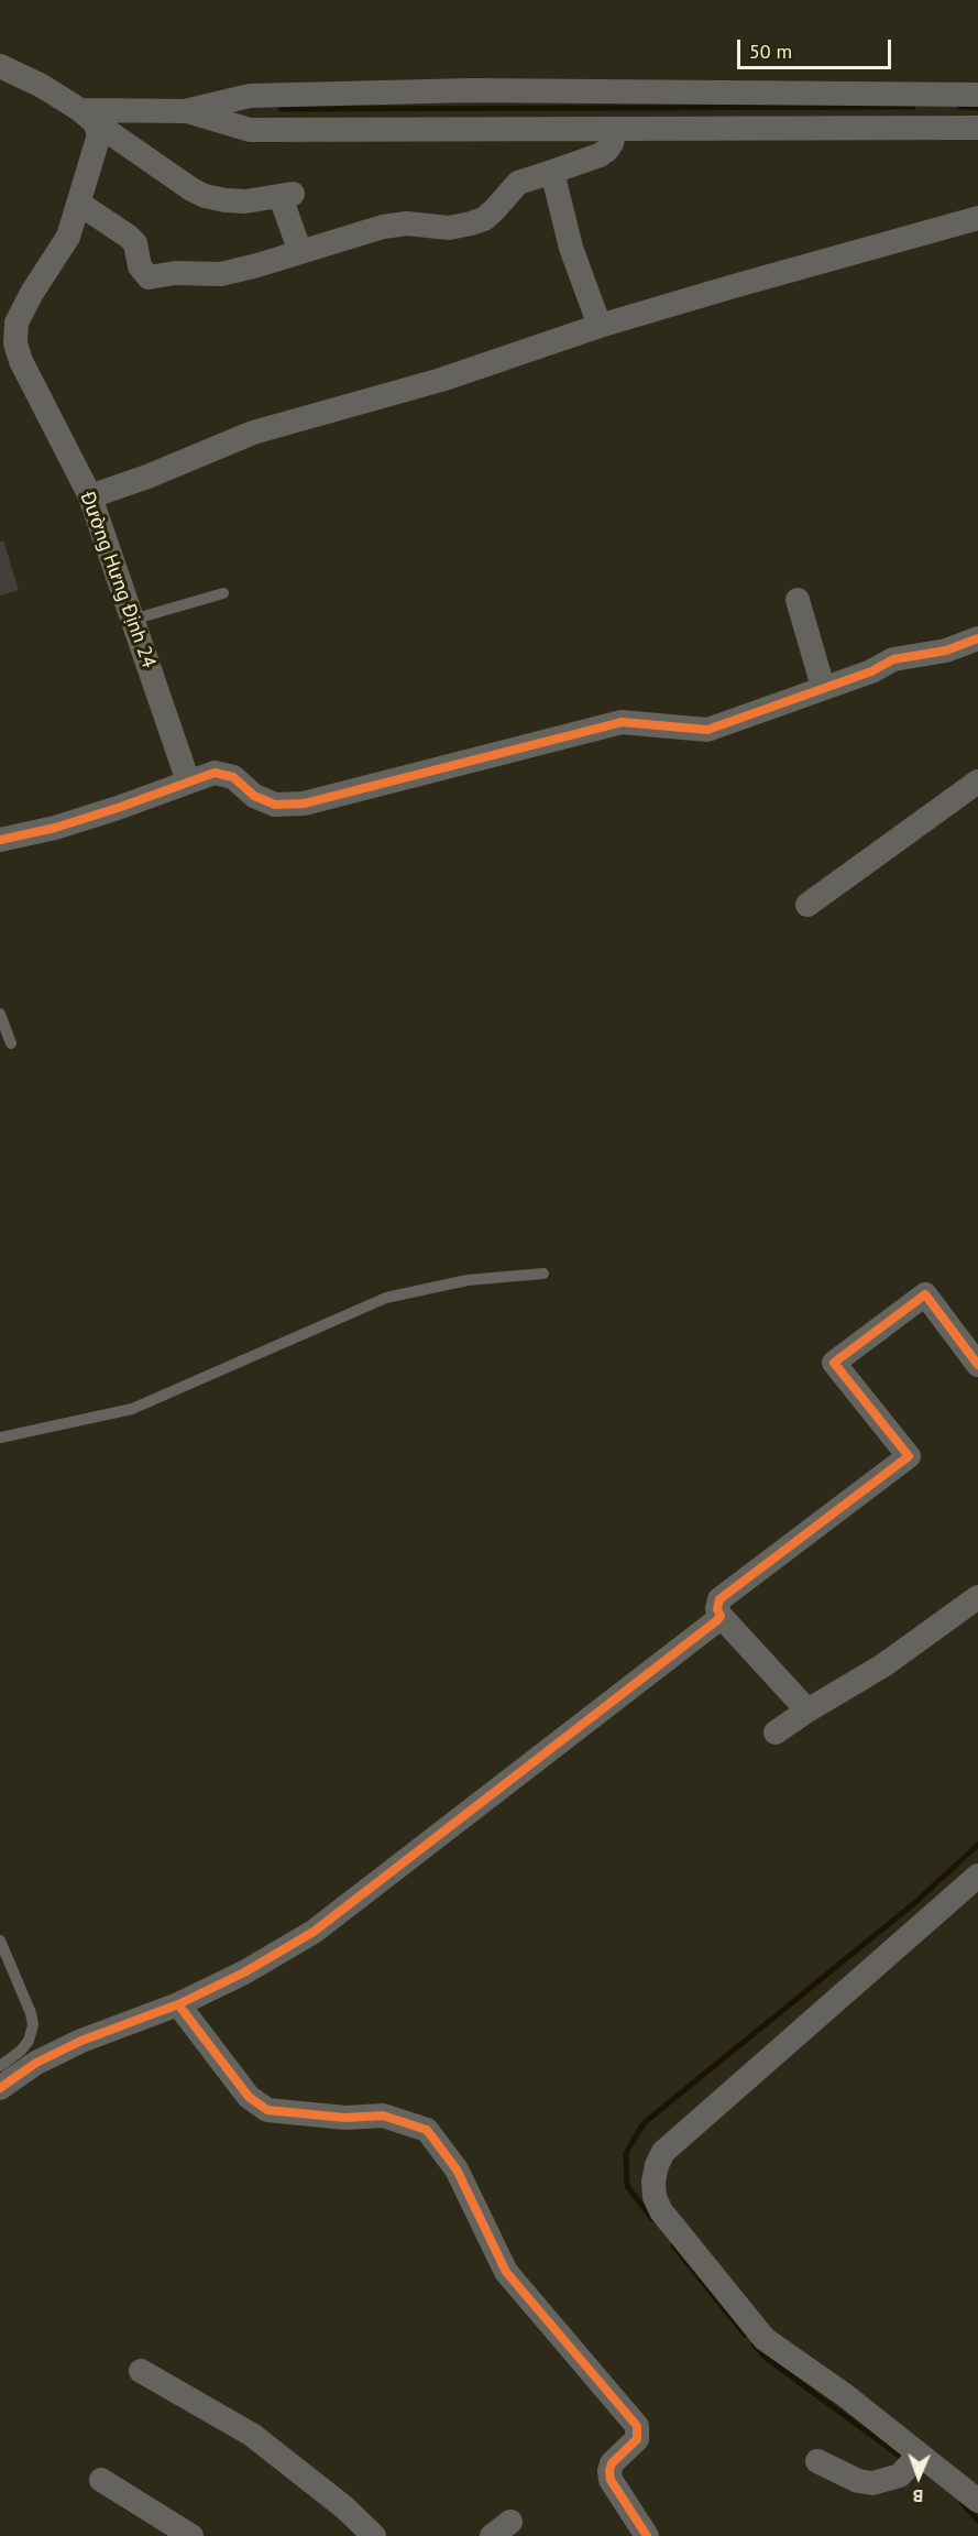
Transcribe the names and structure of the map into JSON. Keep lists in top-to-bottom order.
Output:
{
  "streets": {
    "street": ["Đường Hưng Định 24"]
  },
  "scale_bar": "50 m",
  "north": "bottom"
}
